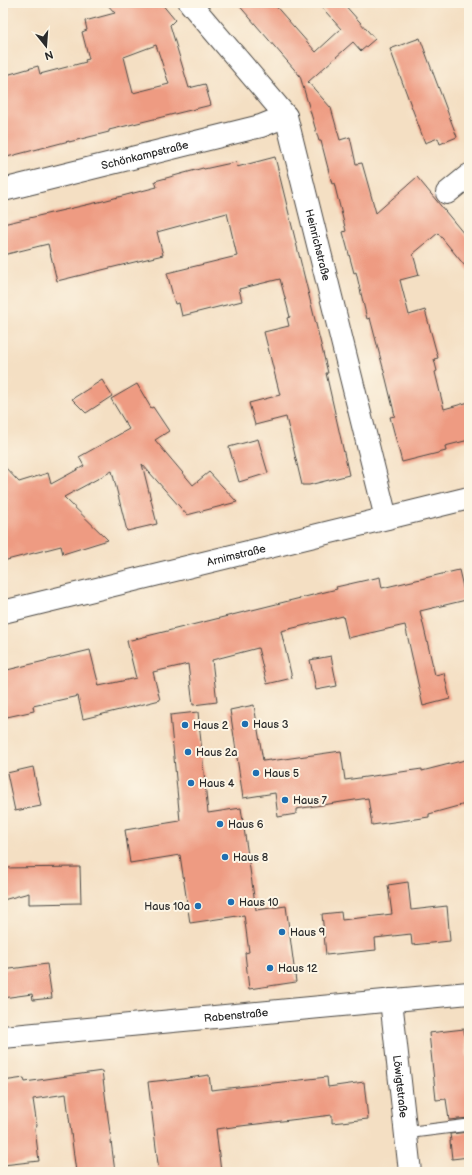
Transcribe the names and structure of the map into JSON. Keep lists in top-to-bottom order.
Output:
{
  "streets": {
    "street": [
      "Schönkampstraße",
      "Heinrichstraße",
      "Arnimstraße",
      "Rabenstraße",
      "Löwigtstraße"
    ]
  },
  "crossings": [
    ["Schönkampstraße", "Heinrichstraße"],
    ["Heinrichstraße", "Arnimstraße"],
    ["Rabenstraße", "Löwigtstraße"]
  ],
  "places": [
    "Haus 3",
    "Haus 2",
    "Haus 2a",
    "Haus 5",
    "Haus 4",
    "Haus 7",
    "Haus 6",
    "Haus 8",
    "Haus 10",
    "Haus 10a",
    "Haus 9",
    "Haus 12"
  ],
  "north": "bottom"
}
